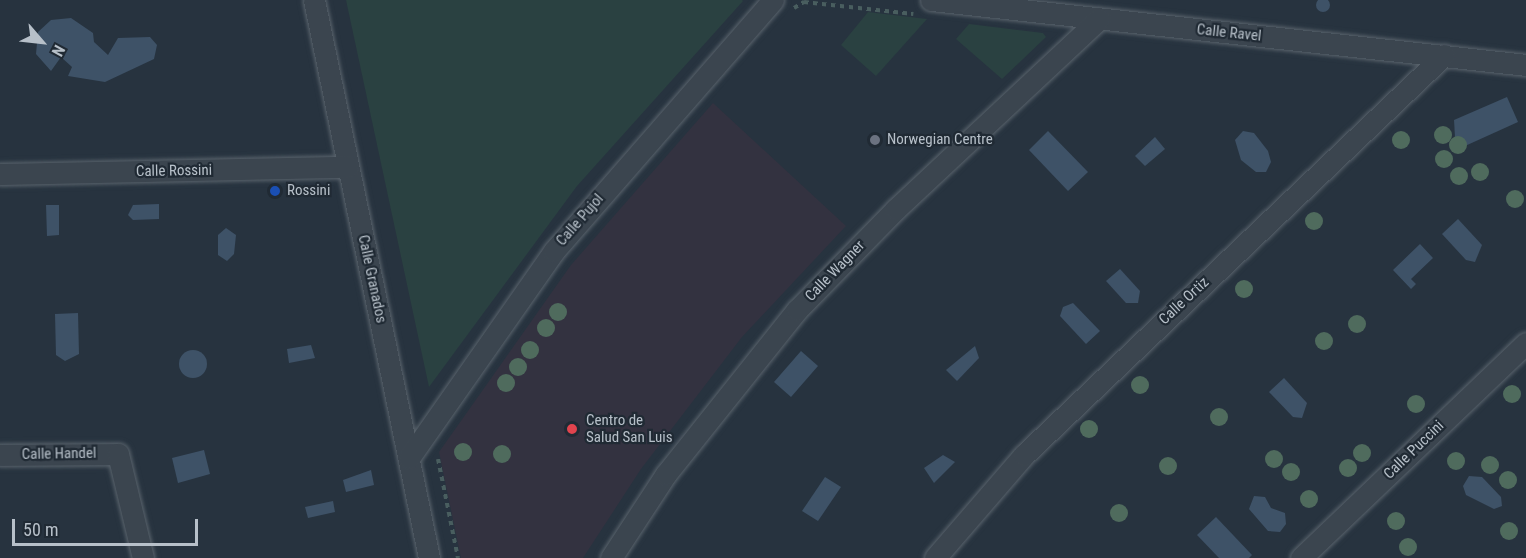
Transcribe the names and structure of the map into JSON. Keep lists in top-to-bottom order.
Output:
{
  "streets": {
    "street": [
      "Calle Ravel",
      "Calle Rossini",
      "Calle Pujol",
      "Calle Wagner",
      "Calle Granados",
      "Calle Ortiz",
      "Calle Puccini",
      "Calle Handel"
    ]
  },
  "crossings": [
    ["Calle Ravel", "Calle Wagner"],
    ["Calle Ravel", "Calle Ortiz"],
    ["Calle Rossini", "Calle Granados"],
    ["Calle Pujol", "Calle Granados"]
  ],
  "places": ["Norwegian Centre", "Rossini", "Centro de Salud San Luis"],
  "scale_bar": "50 m",
  "north": "bottom right"
}
